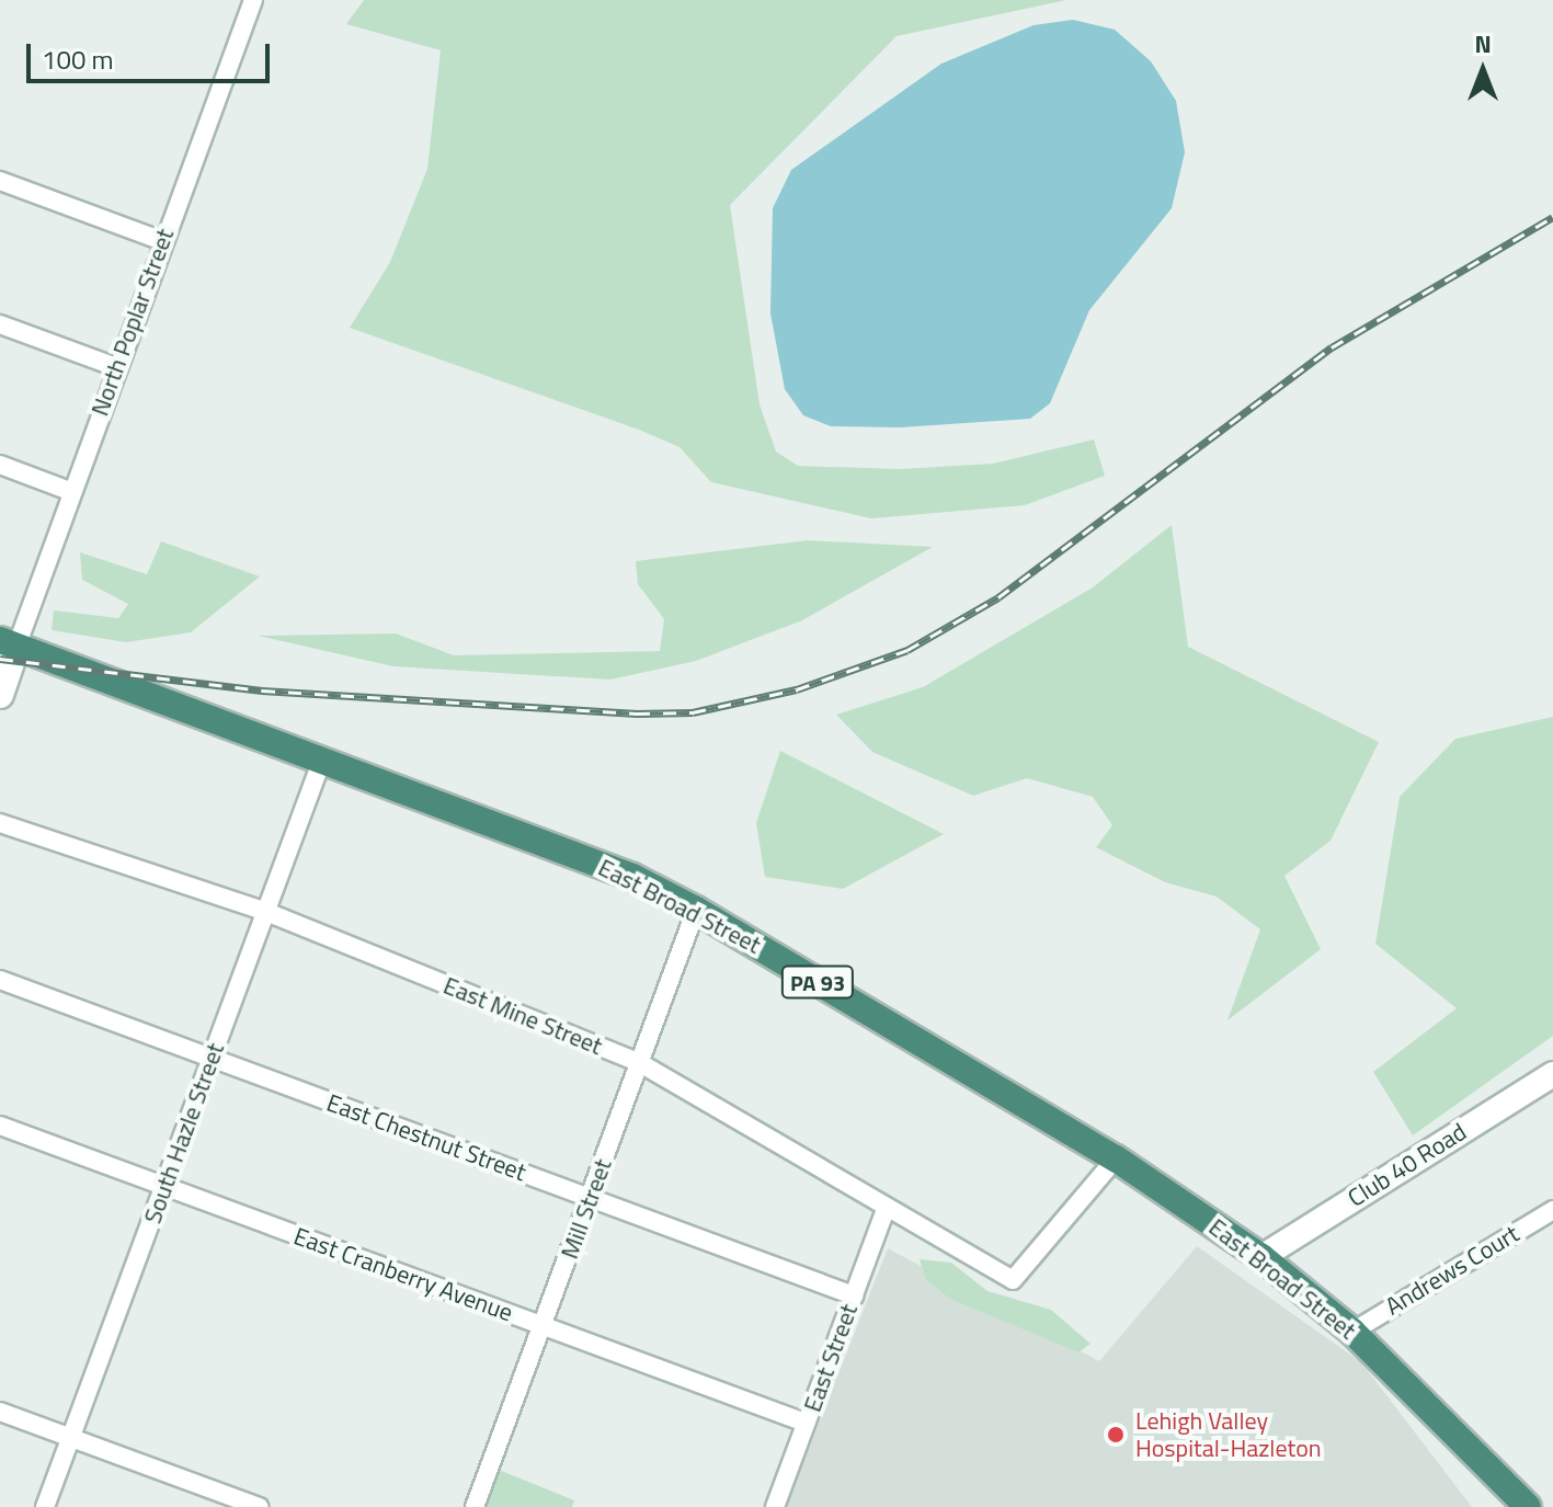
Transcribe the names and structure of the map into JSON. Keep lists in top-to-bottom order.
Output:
{
  "streets": {
    "highway": ["East Broad Street", "PA 93"],
    "street": [
      "North Poplar Street",
      "East Mine Street",
      "South Hazle Street",
      "East Chestnut Street",
      "Club 40 Road",
      "Mill Street",
      "Andrews Court",
      "East Cranberry Avenue",
      "East Street"
    ]
  },
  "crossings": [
    ["North Poplar Street", "East Broad Street"],
    ["East Broad Street", "East Mine Street"],
    ["East Broad Street", "South Hazle Street"],
    ["East Broad Street", "Club 40 Road"],
    ["East Broad Street", "Mill Street"],
    ["East Broad Street", "Andrews Court"],
    ["East Mine Street", "South Hazle Street"],
    ["East Mine Street", "Mill Street"],
    ["East Mine Street", "East Street"],
    ["South Hazle Street", "East Chestnut Street"],
    ["South Hazle Street", "East Cranberry Avenue"],
    ["East Chestnut Street", "Mill Street"],
    ["East Chestnut Street", "East Street"],
    ["Mill Street", "East Cranberry Avenue"],
    ["East Cranberry Avenue", "East Street"]
  ],
  "places": ["Lehigh Valley Hospital-Hazleton"],
  "scale_bar": "100 m",
  "north": "top"
}
